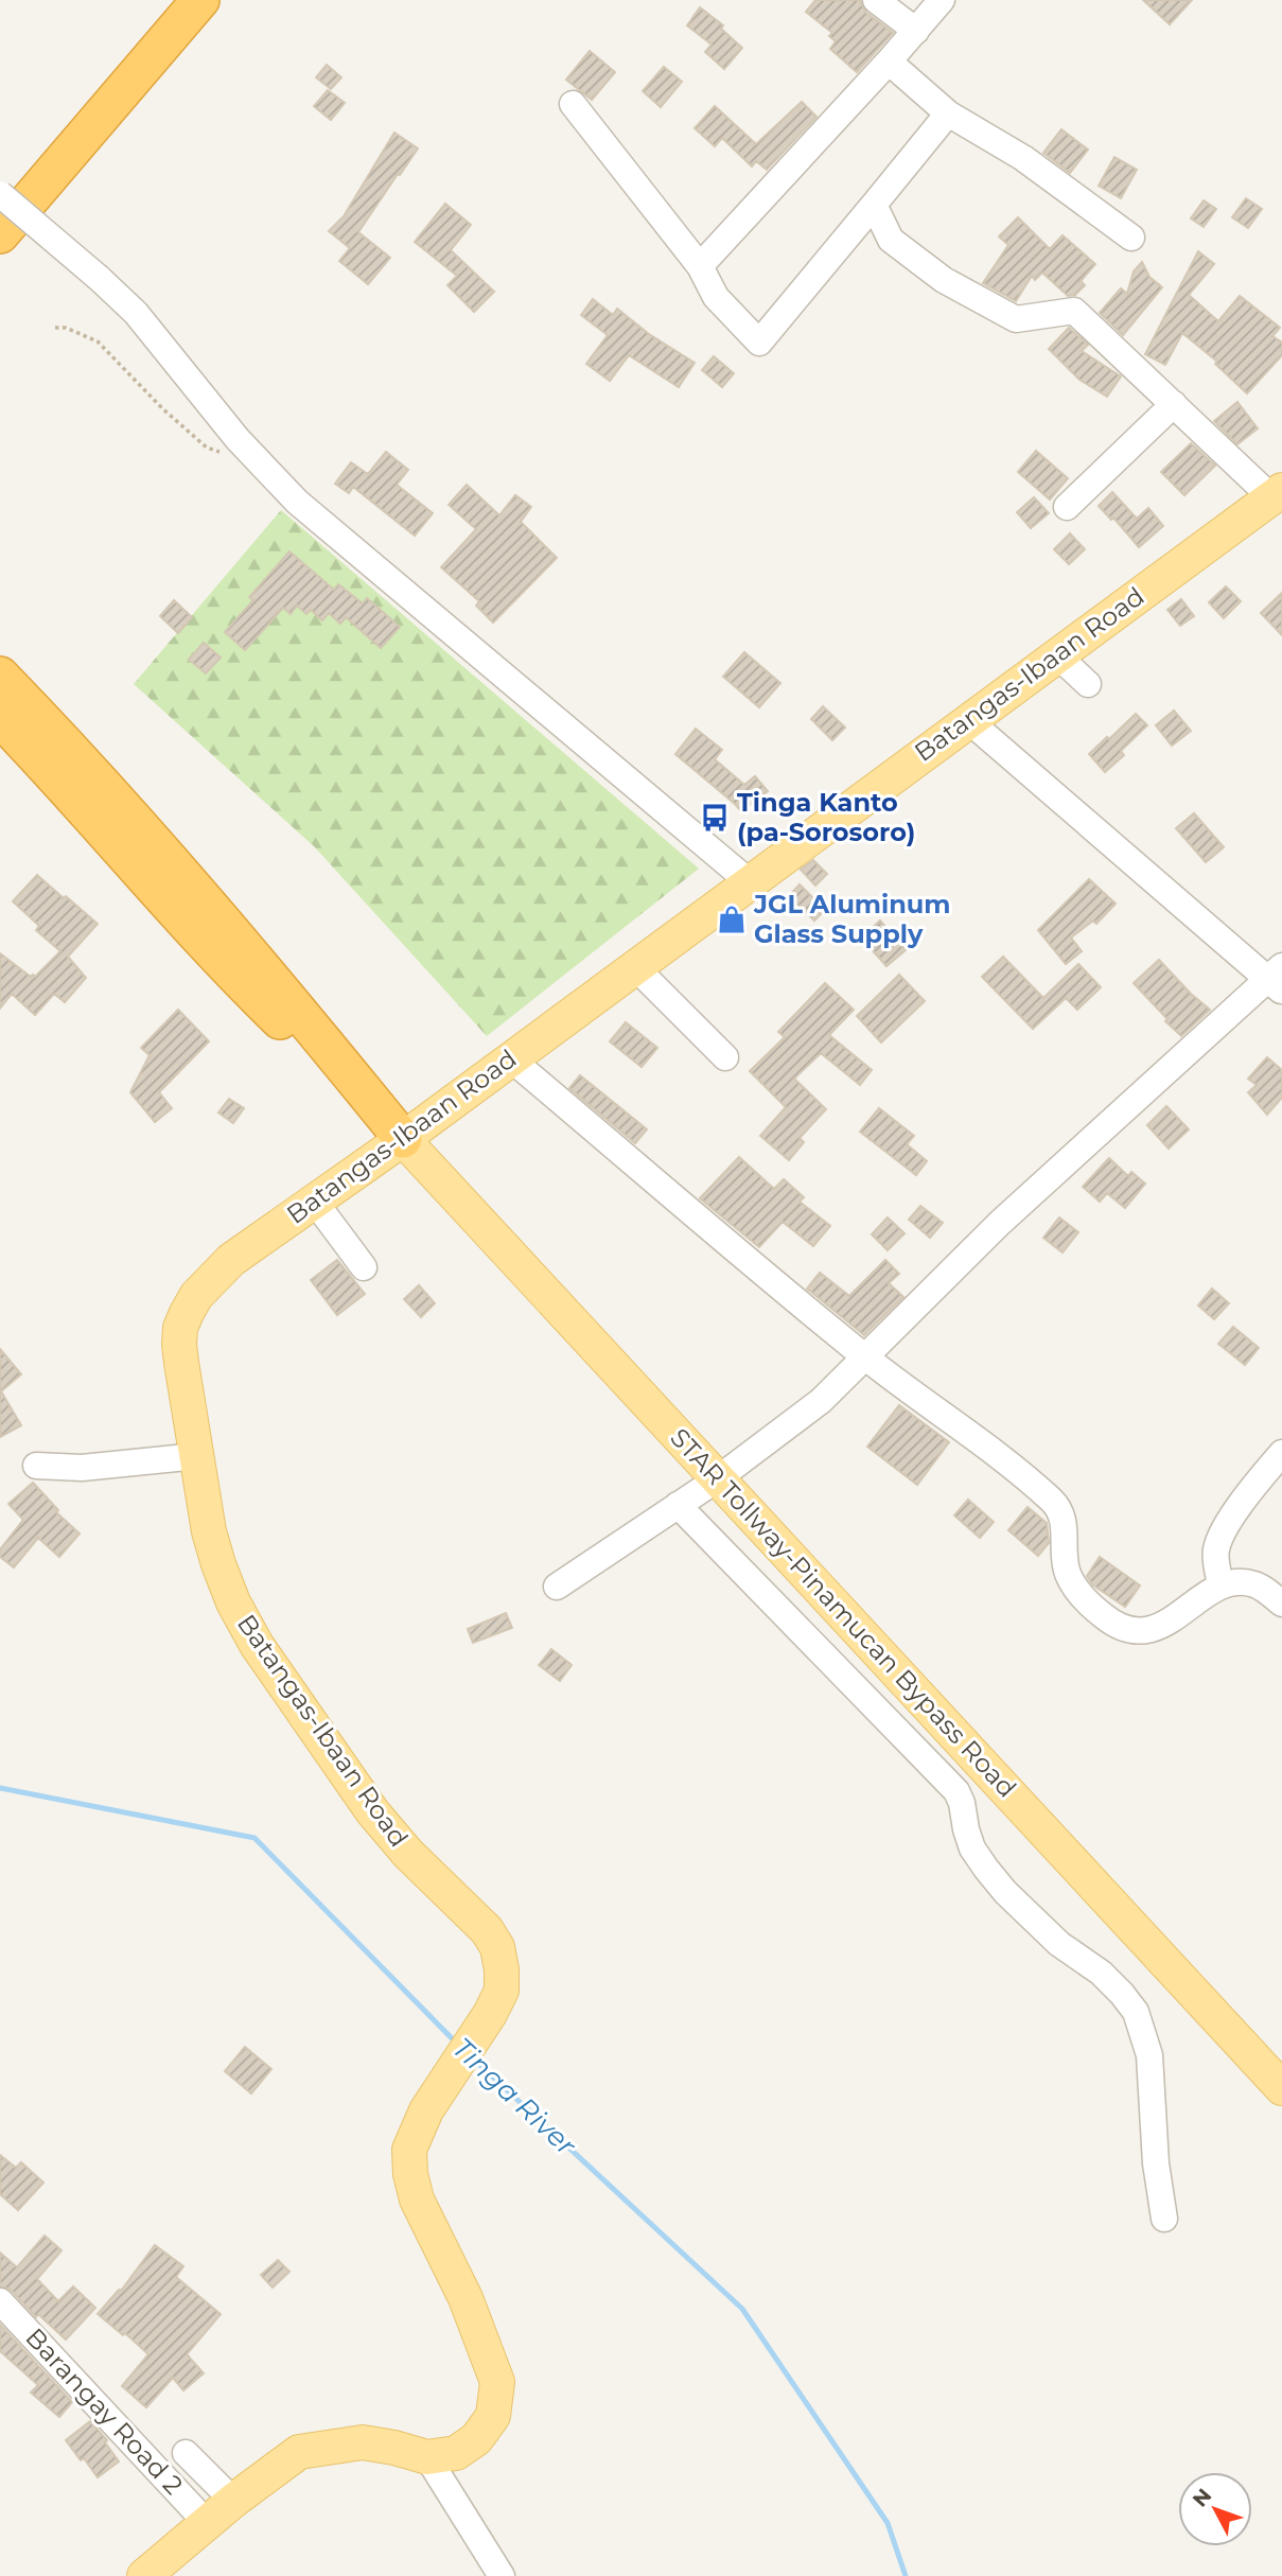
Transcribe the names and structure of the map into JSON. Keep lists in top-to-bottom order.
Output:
{
  "streets": {
    "main road": ["Batangas-Ibaan Road", "STAR Tollway-Pinamucan Bypass Road"],
    "street": ["Barangay Road 2"]
  },
  "crossings": [
    ["Batangas-Ibaan Road", "STAR Tollway-Pinamucan Bypass Road"],
    ["Batangas-Ibaan Road", "Barangay Road 2"]
  ],
  "water": ["Tinga River"],
  "places": {
    "bus stop": ["Tinga Kanto (pa-Sorosoro)"],
    "shop": ["JGL Aluminum Glass Supply"]
  },
  "north": "top left"
}
